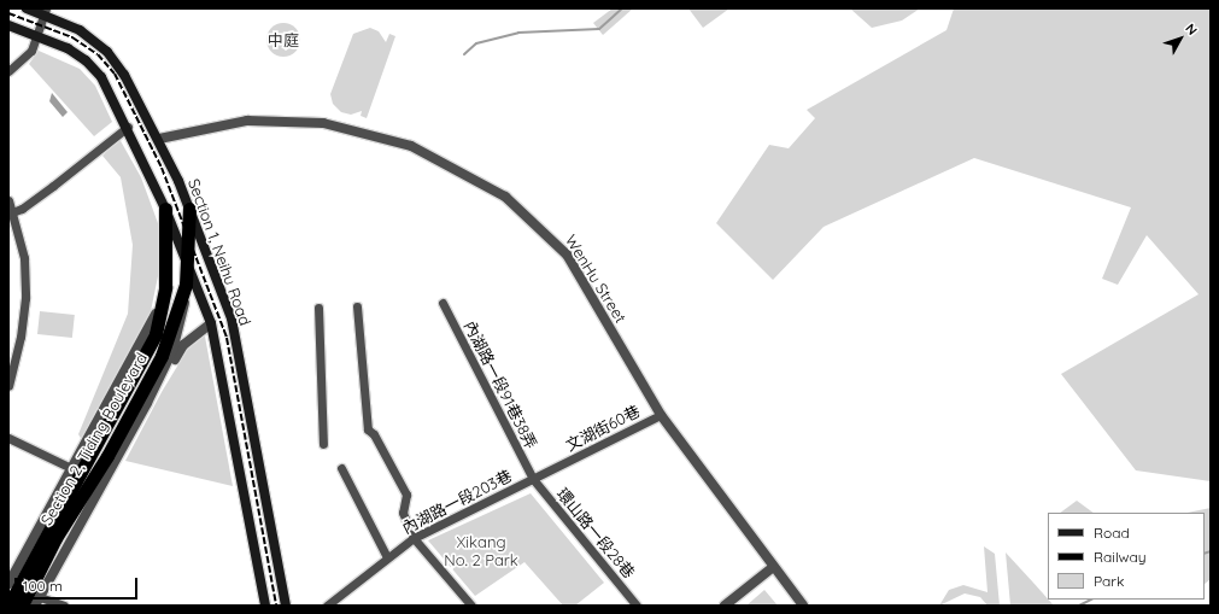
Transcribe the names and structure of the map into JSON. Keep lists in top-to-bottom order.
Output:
{
  "streets": {
    "highway": ["Section 2, Tiding Boulevard"],
    "main road": ["Section 1, Neihu Road"],
    "street": [
      "WenHu Street",
      "內湖路一段91巷38弄",
      "文湖街60巷",
      "內湖路一段203巷",
      "環山路一段28巷"
    ]
  },
  "crossings": [
    ["Section 1, Neihu Road", "WenHu Street"],
    ["Section 1, Neihu Road", "Section 2, Tiding Boulevard"],
    ["WenHu Street", "文湖街60巷"],
    ["內湖路一段91巷38弄", "文湖街60巷"],
    ["內湖路一段91巷38弄", "內湖路一段203巷"],
    ["內湖路一段91巷38弄", "環山路一段28巷"],
    ["文湖街60巷", "內湖路一段203巷"],
    ["文湖街60巷", "環山路一段28巷"],
    ["內湖路一段203巷", "環山路一段28巷"]
  ],
  "parks": ["中庭", "Xikang No. 2 Park"],
  "legend": ["Road", "Railway", "Park"],
  "scale_bar": "100 m",
  "north": "top right"
}
